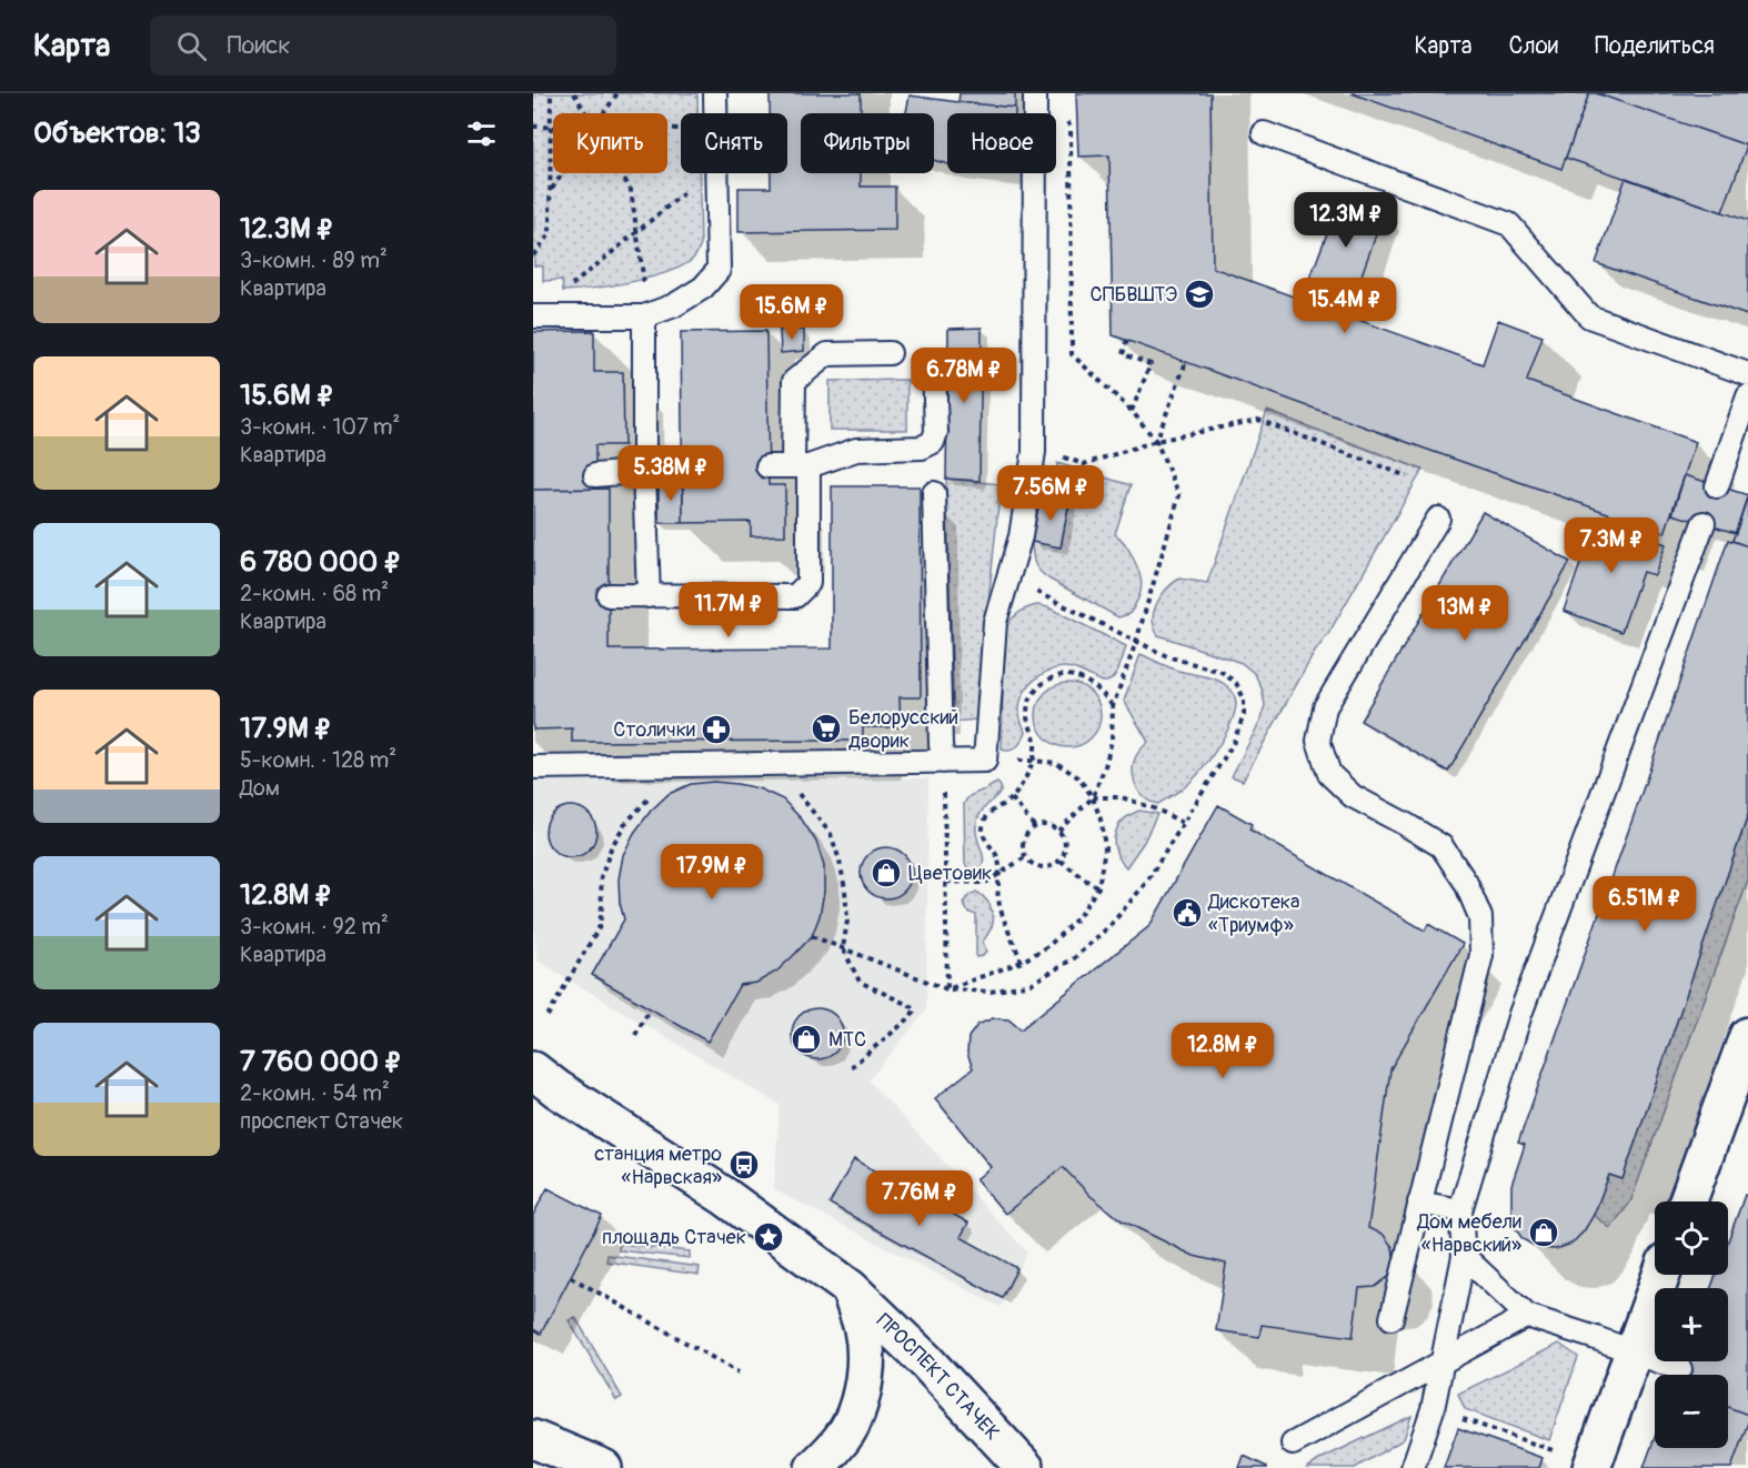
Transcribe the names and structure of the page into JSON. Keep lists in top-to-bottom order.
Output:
{
  "streets": {
    "main road": ["ПРОСПЕКТ СТАЧЕК"]
  },
  "places": {
    "school or university": ["СПБВШТЭ"],
    "supermarket": ["Белорусский дворик"],
    "pharmacy": ["Столички"],
    "shop": ["Цветовик", "МТС", "Дом мебели «Нарвский»"],
    "public building": ["Дискотека «Триумф»"],
    "bus stop": ["станция метро «Нарвская»"],
    "place": ["площадь Стачек"]
  },
  "page": {
    "header": "Карта",
    "search": "Поиск",
    "nav": ["Карта", "Слои", "Поделиться"],
    "heading": "Объектов: 13",
    "chip": [
      "Купить",
      "Снять",
      "Фильтры",
      "Новое"
    ],
    "list": [
      {
        "name": "12.3M ₽",
        "note": "3-комн. · 89 m² · Квартира"
      },
      {
        "name": "15.6M ₽",
        "note": "3-комн. · 107 m² · Квартира"
      },
      {
        "name": "6 780 000 ₽",
        "note": "2-комн. · 68 m² · Квартира"
      },
      {
        "name": "17.9M ₽",
        "note": "5-комн. · 128 m² · Дом"
      },
      {
        "name": "12.8M ₽",
        "note": "3-комн. · 92 m² · Квартира"
      },
      {
        "name": "7 760 000 ₽",
        "note": "2-комн. · 54 m² · проспект Стачек"
      }
    ],
    "price": [
      "12.3M ₽",
      "15.4M ₽",
      "15.6M ₽",
      "6.78M ₽",
      "5.38M ₽",
      "7.56M ₽",
      "7.3M ₽",
      "11.7M ₽",
      "13M ₽",
      "17.9M ₽",
      "6.51M ₽",
      "12.8M ₽",
      "7.76M ₽"
    ],
    "map_buttons": ["+", "−"]
  }
}
